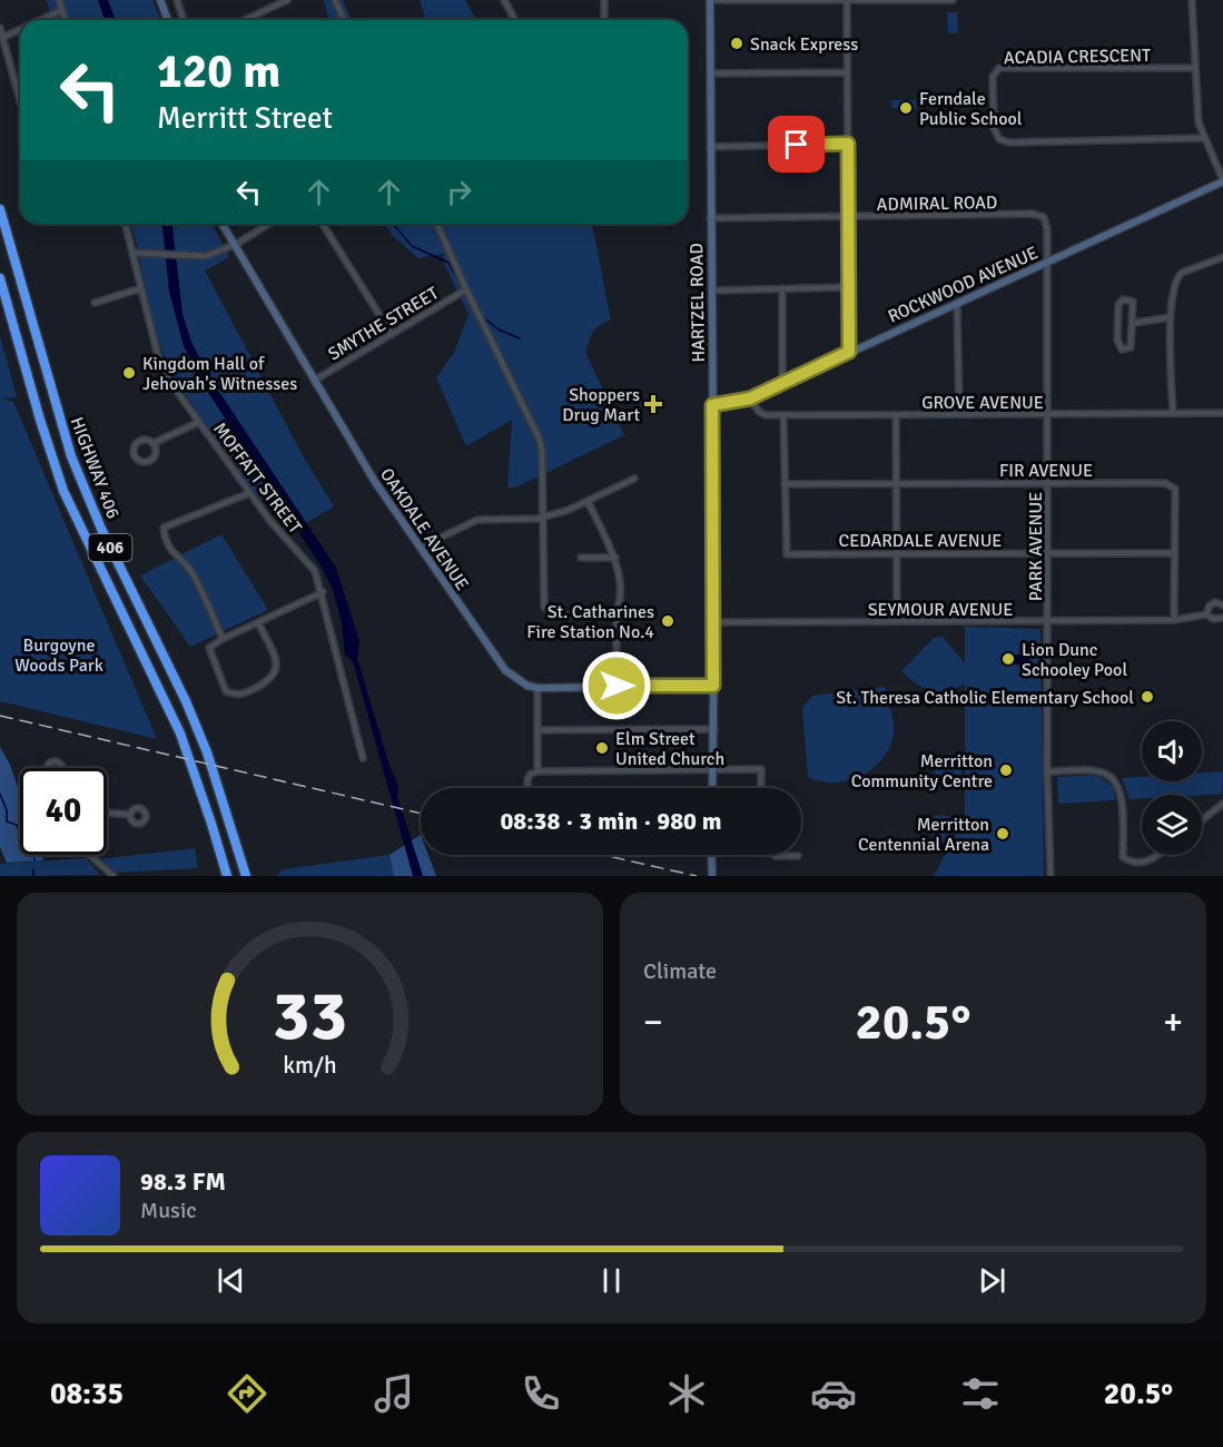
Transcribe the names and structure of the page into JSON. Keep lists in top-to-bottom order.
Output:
{
  "streets": {
    "highway": ["HIGHWAY 406", "406"],
    "street": [
      "ACADIA CRESCENT",
      "ADMIRAL ROAD",
      "ROCKWOOD AVENUE",
      "HARTZEL ROAD",
      "SMYTHE STREET",
      "GROVE AVENUE",
      "FIR AVENUE",
      "MOFFATT STREET",
      "OAKDALE AVENUE",
      "CEDARDALE AVENUE",
      "PARK AVENUE",
      "SEYMOUR AVENUE"
    ]
  },
  "crossings": [
    ["ADMIRAL ROAD", "HARTZEL ROAD"],
    ["ADMIRAL ROAD", "PARK AVENUE"],
    ["ROCKWOOD AVENUE", "HARTZEL ROAD"],
    ["ROCKWOOD AVENUE", "GROVE AVENUE"],
    ["ROCKWOOD AVENUE", "PARK AVENUE"],
    ["HARTZEL ROAD", "OAKDALE AVENUE"],
    ["HARTZEL ROAD", "SEYMOUR AVENUE"],
    ["SMYTHE STREET", "OAKDALE AVENUE"],
    ["GROVE AVENUE", "PARK AVENUE"],
    ["FIR AVENUE", "CEDARDALE AVENUE"],
    ["FIR AVENUE", "PARK AVENUE"],
    ["FIR AVENUE", "SEYMOUR AVENUE"],
    ["CEDARDALE AVENUE", "PARK AVENUE"],
    ["PARK AVENUE", "SEYMOUR AVENUE"]
  ],
  "parks": ["Burgoyne Woods Park"],
  "places": {
    "other": [
      "Snack Express",
      "Ferndale Public School",
      "Kingdom Hall of Jehovah's Witnesses",
      "St. Catharines Fire Station No.4",
      "Lion Dunc Schooley Pool",
      "St. Theresa Catholic Elementary School",
      "Elm Street United Church",
      "Merritton Community Centre",
      "Merritton Centennial Arena"
    ],
    "health": ["Shoppers Drug Mart"]
  },
  "page": {
    "turn": ["120 m", "Merritt Street"],
    "limit": "40",
    "trip": "08:38 · 3 min · 980 m",
    "tile": "Climate",
    "heat": ["−", "20.5°", "+"],
    "song": ["98.3 FM", "Music"],
    "tabs": ["08:35", "20.5°"],
    "gauge": ["33", "km/h"]
  }
}
